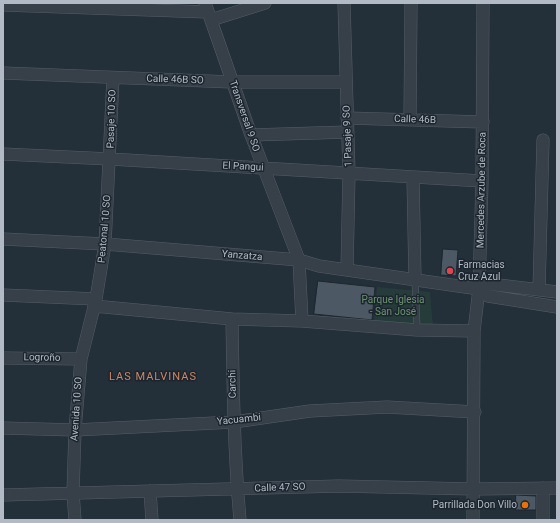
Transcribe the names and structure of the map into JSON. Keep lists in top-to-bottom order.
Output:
{
  "streets": {
    "street": [
      "Calle 46B SO",
      "Transversal 9 SO",
      "Pasaje 10 SO",
      "Calle 46B",
      "1 Pasaje 9 SO",
      "El Pangui",
      "Mercedes Arzube de Roca",
      "Peatonal 10 SO",
      "Yanzatza",
      "Logroño",
      "Carchi",
      "Avenida 10 SO",
      "Yacuambi",
      "Calle 47 SO"
    ]
  },
  "crossings": [
    ["Calle 46B SO", "Transversal 9 SO"],
    ["Calle 46B SO", "Pasaje 10 SO"],
    ["Calle 46B SO", "1 Pasaje 9 SO"],
    ["Transversal 9 SO", "El Pangui"],
    ["Transversal 9 SO", "Yanzatza"],
    ["Pasaje 10 SO", "El Pangui"],
    ["Pasaje 10 SO", "Peatonal 10 SO"],
    ["Calle 46B", "1 Pasaje 9 SO"],
    ["Calle 46B", "Mercedes Arzube de Roca"],
    ["1 Pasaje 9 SO", "El Pangui"],
    ["1 Pasaje 9 SO", "Yanzatza"],
    ["El Pangui", "Mercedes Arzube de Roca"],
    ["El Pangui", "Peatonal 10 SO"],
    ["Mercedes Arzube de Roca", "Yanzatza"],
    ["Mercedes Arzube de Roca", "Yacuambi"],
    ["Mercedes Arzube de Roca", "Calle 47 SO"],
    ["Peatonal 10 SO", "Yanzatza"],
    ["Peatonal 10 SO", "Avenida 10 SO"],
    ["Logroño", "Avenida 10 SO"],
    ["Carchi", "Yacuambi"],
    ["Carchi", "Calle 47 SO"],
    ["Avenida 10 SO", "Yacuambi"],
    ["Avenida 10 SO", "Calle 47 SO"]
  ],
  "districts": ["LAS MALVINAS"],
  "parks": ["Parque Iglesia - San José"],
  "places": ["Farmacias Cruz Azul", "Parrillada Don Villo"]
}
